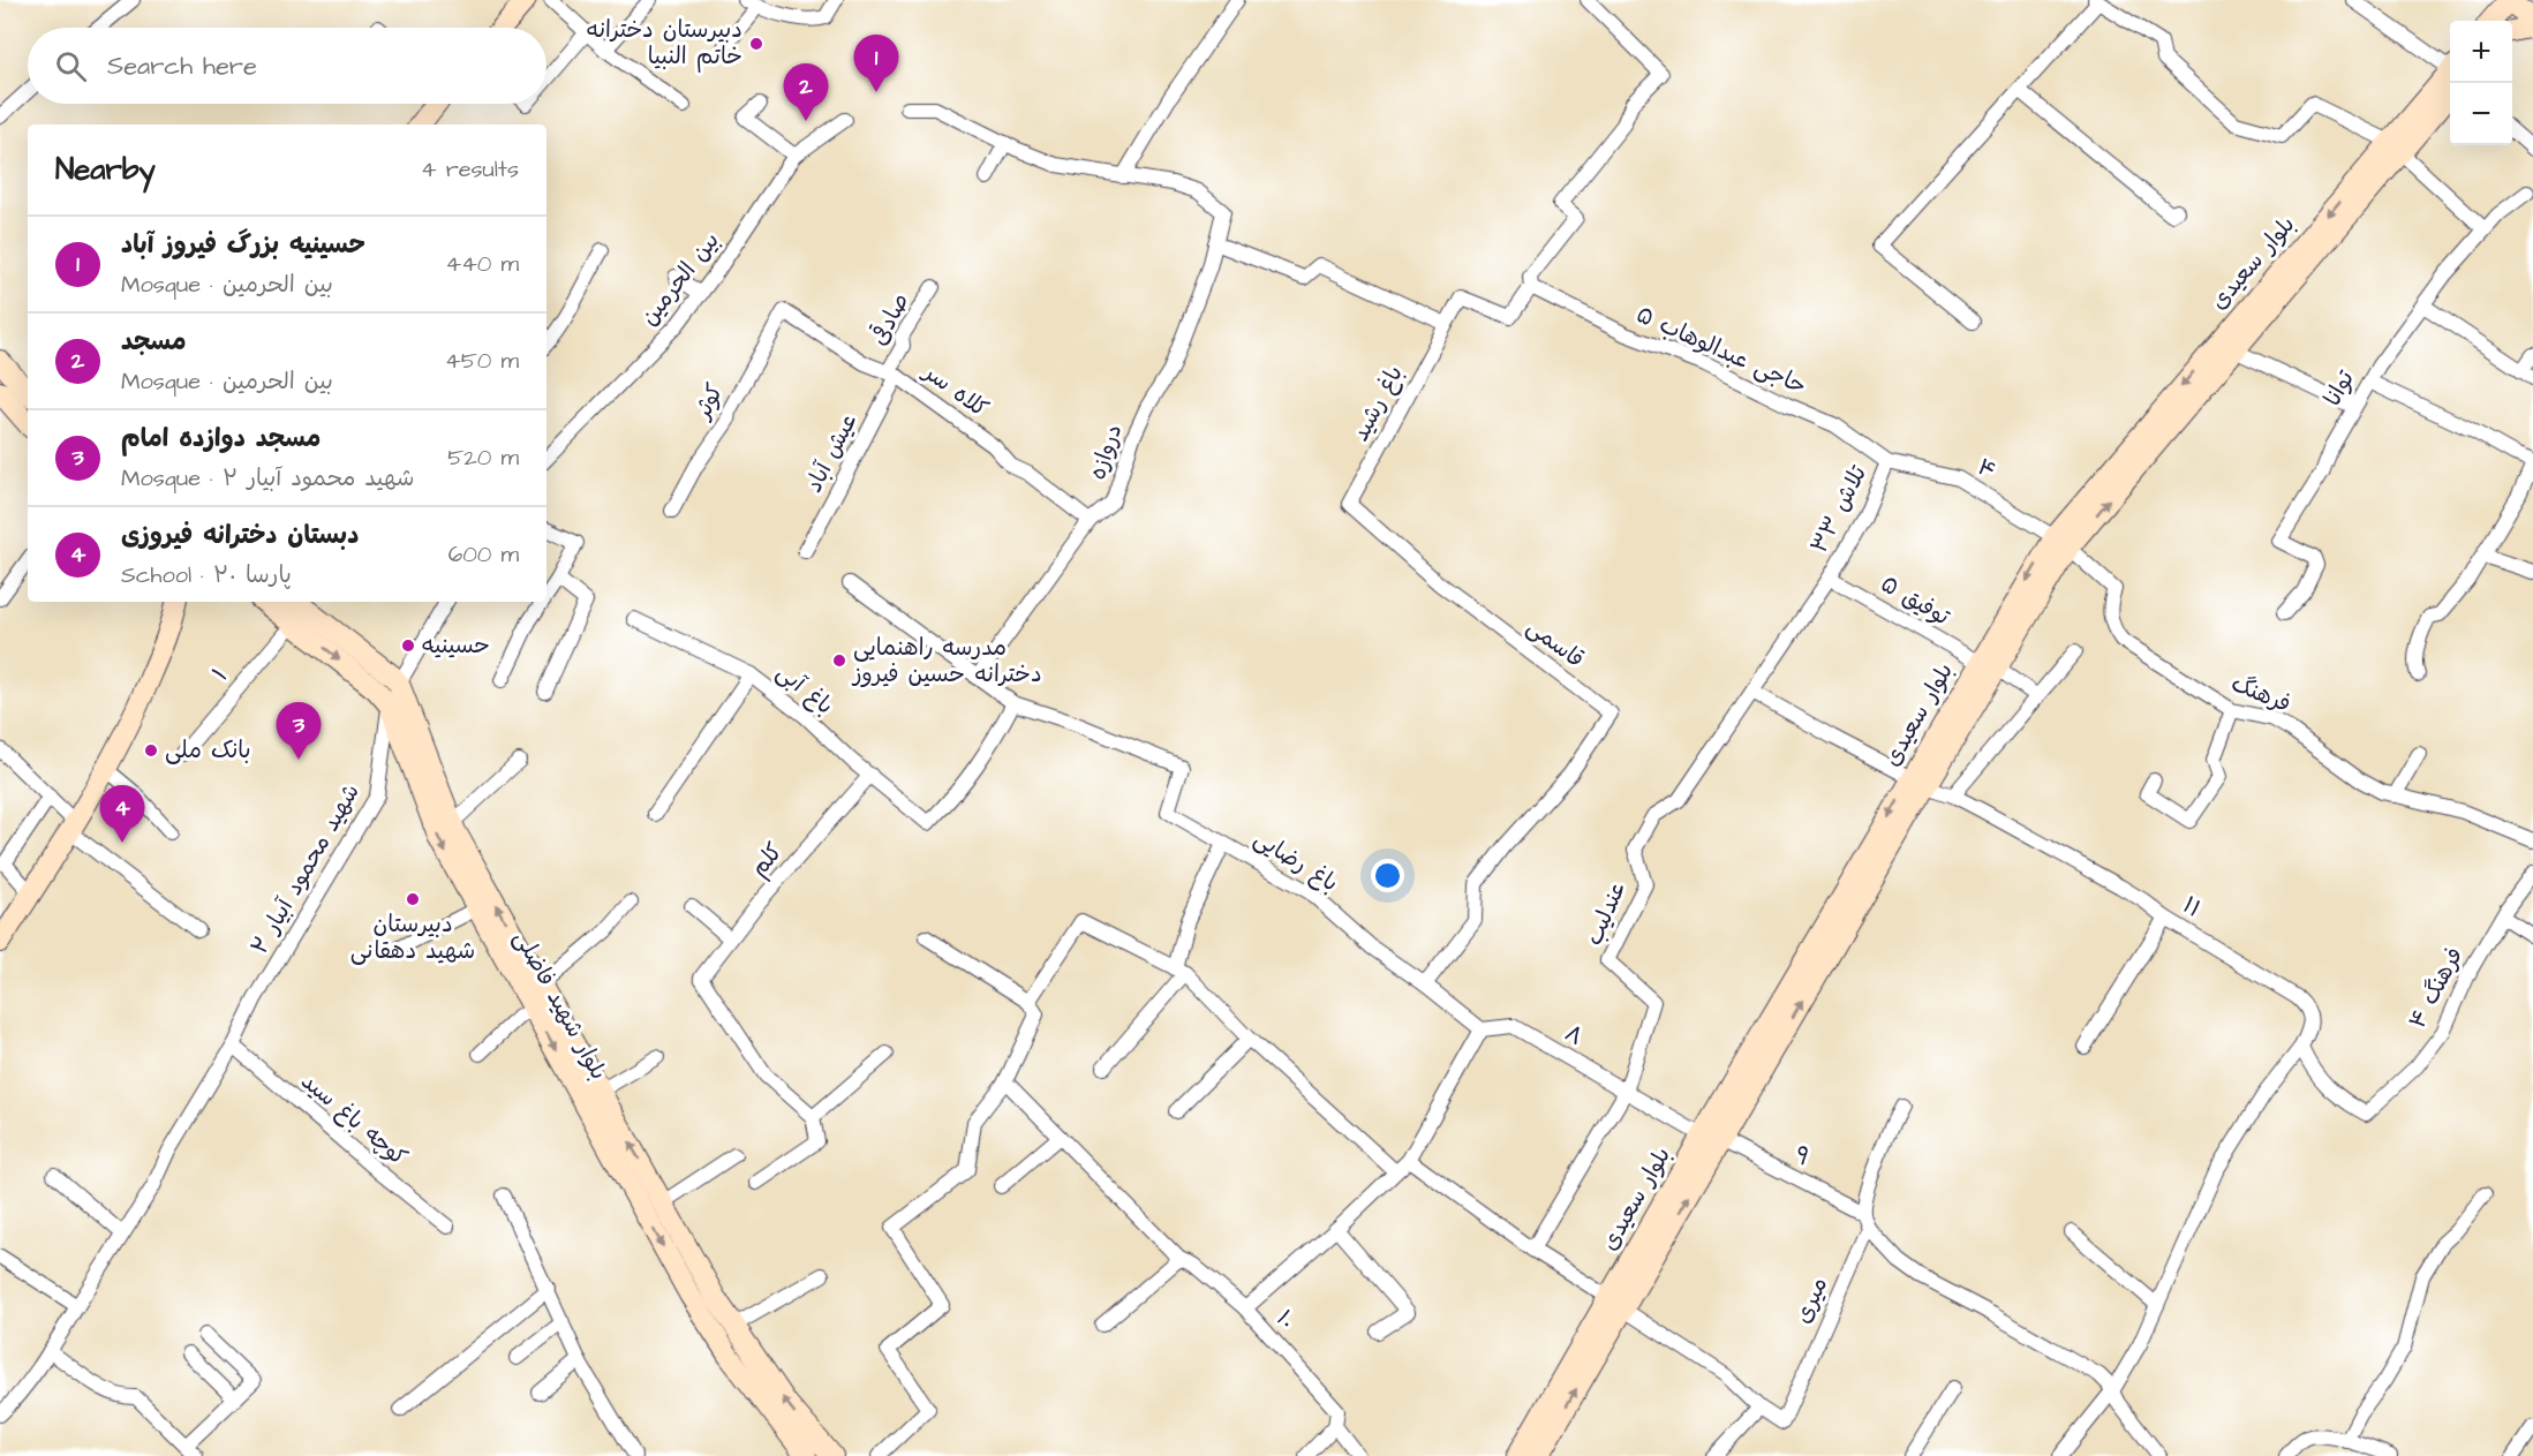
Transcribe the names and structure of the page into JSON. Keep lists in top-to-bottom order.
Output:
{
  "streets": {
    "main road": ["بلوار سعیدی", "بلوار شهید فاضلی"],
    "street": [
      "بین الحرمین",
      "صادقی",
      "حاجی عبدالوهاب ۵",
      "توانا",
      "کلاه سر",
      "کوثر",
      "باغ رشید",
      "دروازه",
      "عیش آباد",
      "۴",
      "تلاش ۳۳",
      "توفیق ۵",
      "قاسمی",
      "۱",
      "باغ آبی",
      "فرهنگ",
      "کلم",
      "باغ رضایی",
      "شهید محمود آبیار ۲",
      "۱۱",
      "عندلیب",
      "فرهنگ ۴",
      "۸",
      "کوچه باغ سید",
      "۹",
      "میری",
      "۱۰"
    ]
  },
  "crossings": [
    ["بلوار سعیدی", "۴"],
    ["بلوار سعیدی", "توفیق ۵"],
    ["بلوار سعیدی", "فرهنگ"],
    ["بلوار سعیدی", "۱۱"],
    ["بلوار سعیدی", "۸"],
    ["بلوار سعیدی", "۹"],
    ["صادقی", "کلاه سر"],
    ["صادقی", "عیش آباد"],
    ["حاجی عبدالوهاب ۵", "باغ رشید"],
    ["حاجی عبدالوهاب ۵", "۴"],
    ["حاجی عبدالوهاب ۵", "تلاش ۳۳"],
    ["کلاه سر", "کوثر"],
    ["کلاه سر", "دروازه"],
    ["کلاه سر", "عیش آباد"],
    ["باغ رشید", "قاسمی"],
    ["۴", "تلاش ۳۳"],
    ["۴", "فرهنگ"],
    ["تلاش ۳۳", "توفیق ۵"],
    ["تلاش ۳۳", "۱۱"],
    ["تلاش ۳۳", "عندلیب"],
    ["قاسمی", "باغ رضایی"],
    ["۱", "بلوار شهید فاضلی"],
    ["باغ آبی", "کلم"],
    ["باغ آبی", "باغ رضایی"],
    ["شهید محمود آبیار ۲", "بلوار شهید فاضلی"],
    ["شهید محمود آبیار ۲", "کوچه باغ سید"],
    ["۱۱", "فرهنگ ۴"],
    ["عندلیب", "۸"],
    ["۸", "۹"]
  ],
  "places": [
    "دبیرستان دخترانه خاتم النبیا",
    "حسینیه",
    "مدرسه راهنمایی دخترانه حسین فیروز",
    "بانک ملی",
    "دبیرستان شهید دهقانی"
  ],
  "page": {
    "map_buttons": ["+", "−"],
    "search": "Search here",
    "pins": [
      "1",
      "2",
      "3",
      "4"
    ],
    "heading": ["Nearby", "4 results"],
    "list": [
      {
        "mark": "1",
        "name": "حسینیه بزرگ فیروز آباد",
        "note": "Mosque · بین الحرمین",
        "value": "440 m"
      },
      {
        "mark": "2",
        "name": "مسجد",
        "note": "Mosque · بین الحرمین",
        "value": "450 m"
      },
      {
        "mark": "3",
        "name": "مسجد دوازده امام",
        "note": "Mosque · شهید محمود آبیار ۲",
        "value": "520 m"
      },
      {
        "mark": "4",
        "name": "دبستان دخترانه فیروزی",
        "note": "School · پارسا ۲۰",
        "value": "600 m"
      }
    ]
  }
}
